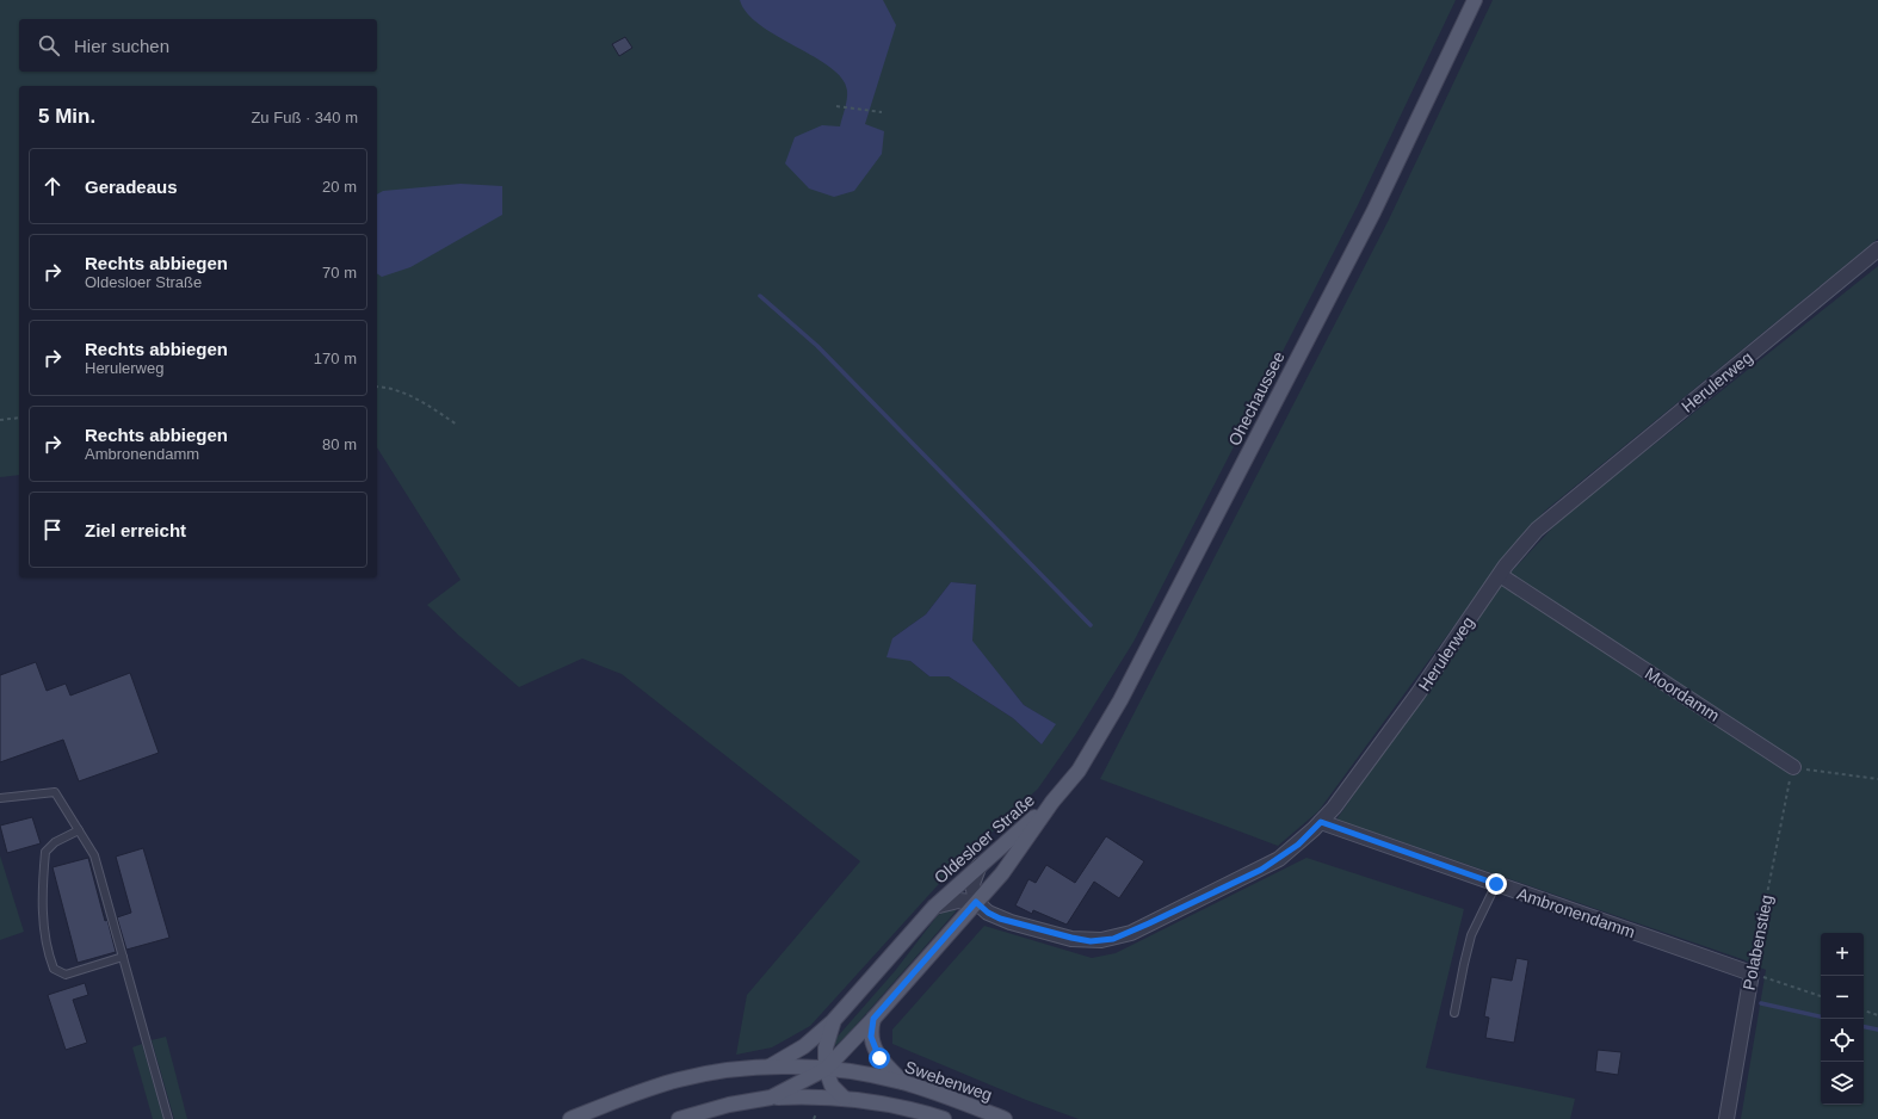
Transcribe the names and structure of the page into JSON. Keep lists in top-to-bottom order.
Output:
{
  "streets": {
    "main road": ["Ohechaussee", "Oldesloer Straße", "Swebenweg"],
    "street": [
      "Herulerweg",
      "Moordamm",
      "Ambronendamm",
      "Polabenstieg"
    ]
  },
  "crossings": [
    ["Herulerweg", "Moordamm"],
    ["Herulerweg", "Oldesloer Straße"],
    ["Herulerweg", "Ambronendamm"],
    ["Ohechaussee", "Oldesloer Straße"],
    ["Moordamm", "Polabenstieg"],
    ["Oldesloer Straße", "Swebenweg"],
    ["Ambronendamm", "Polabenstieg"]
  ],
  "page": {
    "search": "Hier suchen",
    "heading": ["5 Min.", "Zu Fuß · 340 m"],
    "list": [
      ["Geradeaus", "20 m"],
      ["Rechts abbiegen", "Oldesloer Straße", "70 m"],
      ["Rechts abbiegen", "Herulerweg", "170 m"],
      ["Rechts abbiegen", "Ambronendamm", "80 m"],
      "Ziel erreicht"
    ],
    "map_buttons": ["+", "−"]
  }
}
